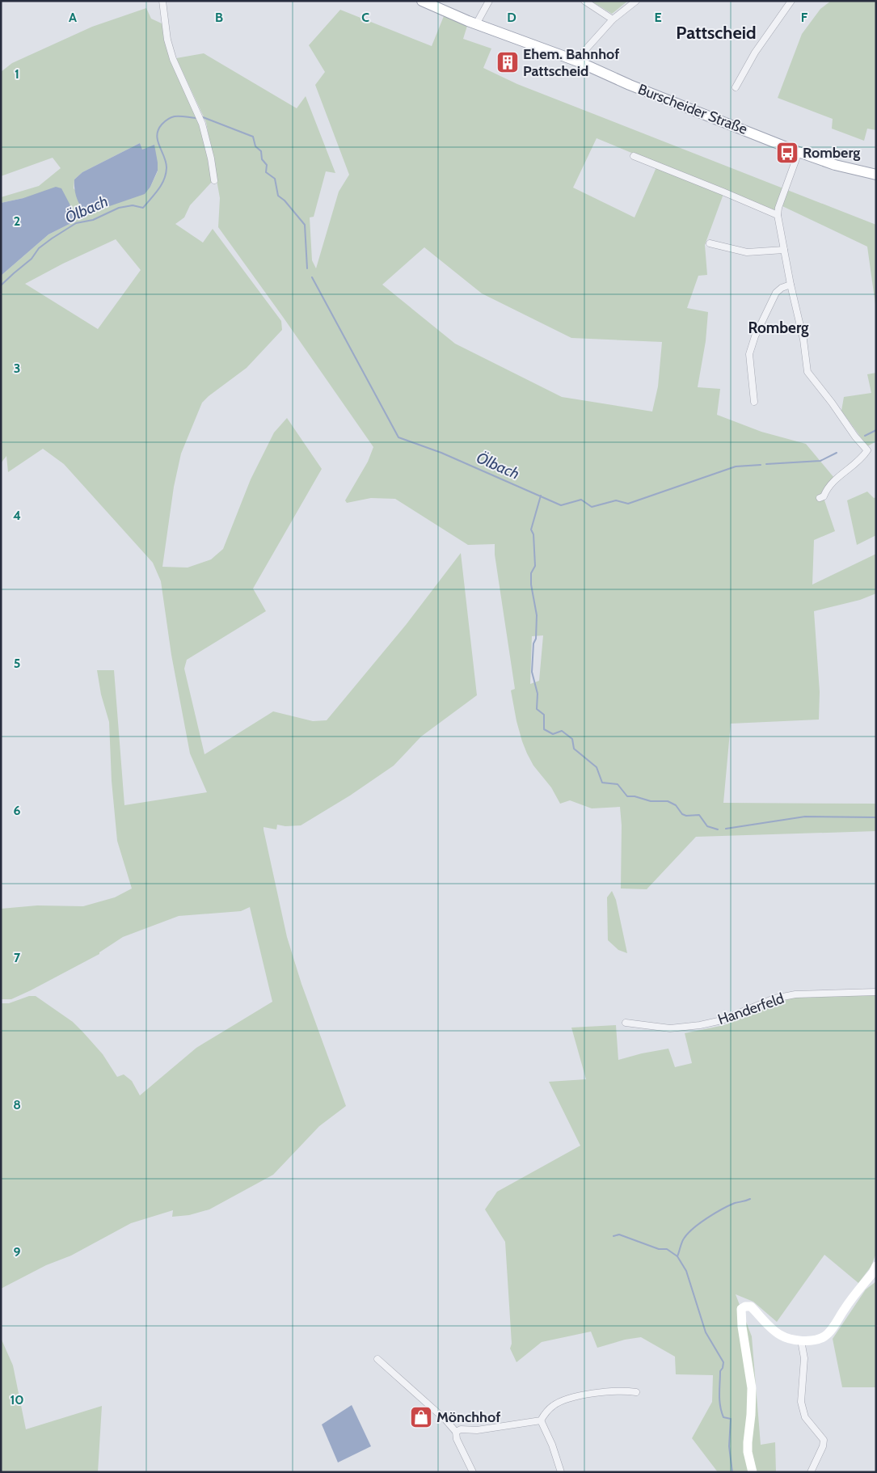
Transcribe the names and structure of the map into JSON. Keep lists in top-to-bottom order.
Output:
{
  "streets": {
    "main road": ["Burscheider Straße"],
    "street": ["Handerfeld"]
  },
  "districts": ["Pattscheid", "Romberg"],
  "water": ["Ölbach"],
  "places": {
    "building": ["Ehem. Bahnhof Pattscheid"],
    "bus stop": ["Romberg"],
    "shop": ["Mönchhof"]
  },
  "grid": {
    "columns": [
      "A",
      "B",
      "C",
      "D",
      "E",
      "F"
    ],
    "rows": [
      "1",
      "2",
      "3",
      "4",
      "5",
      "6",
      "7",
      "8",
      "9",
      "10"
    ]
  }
}
